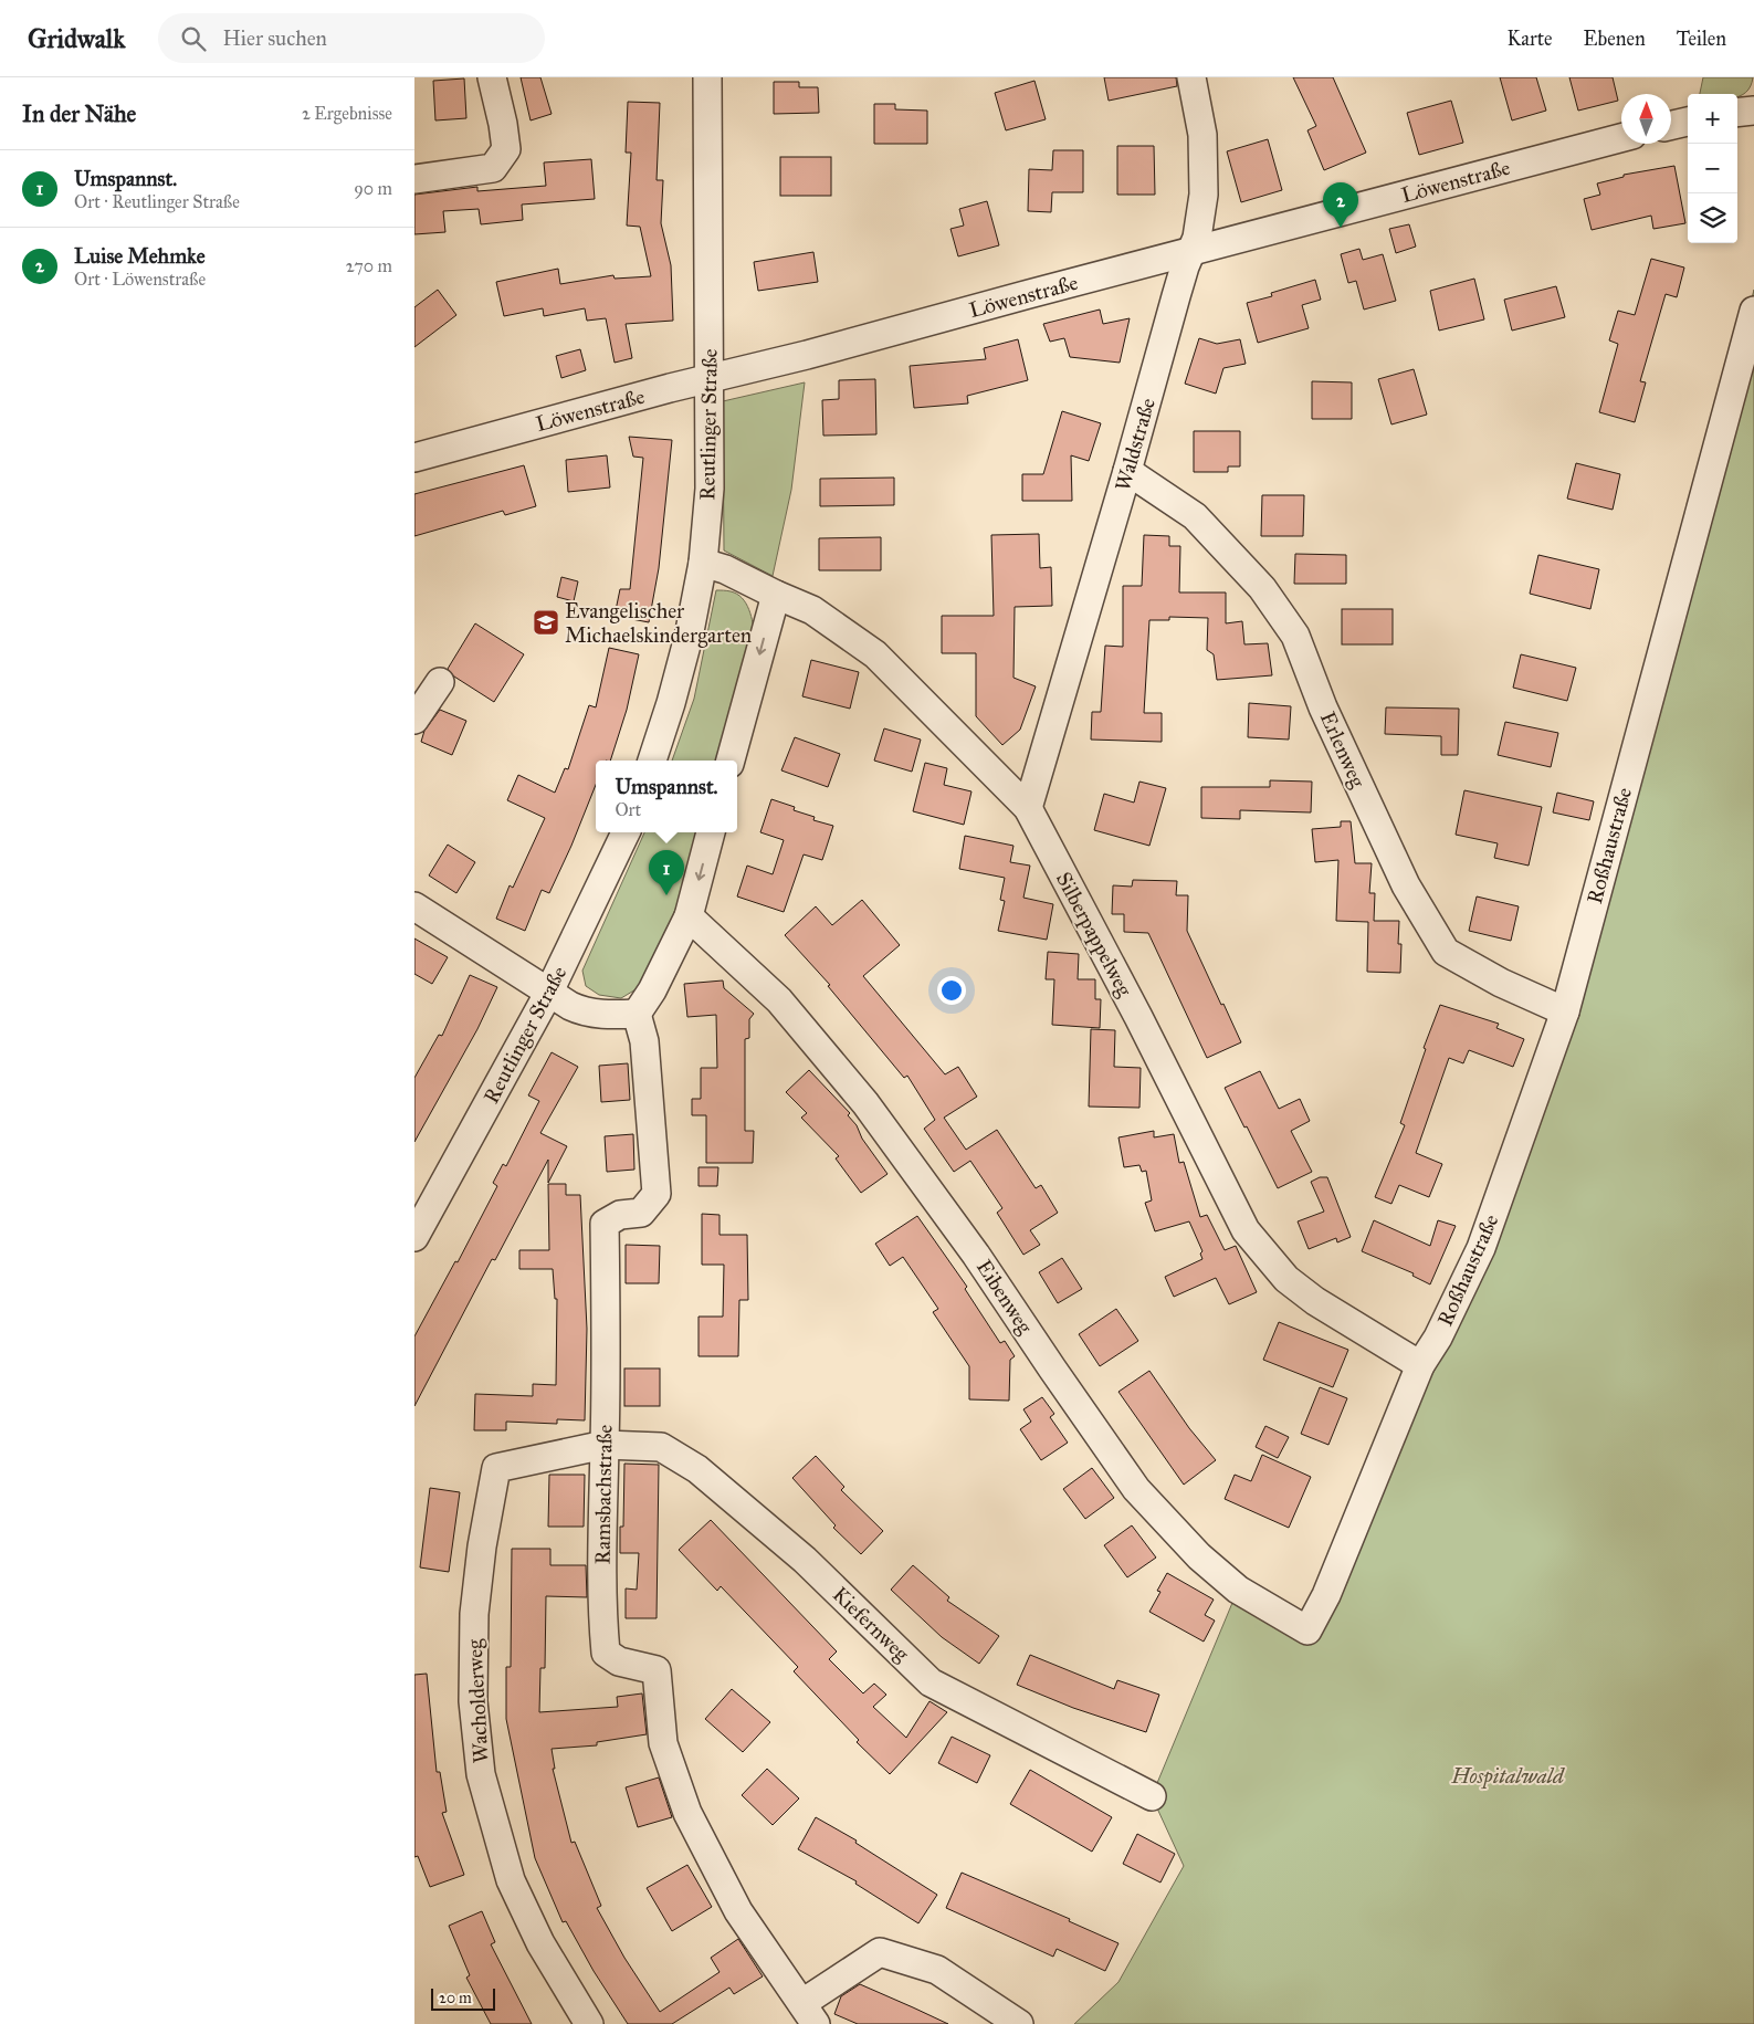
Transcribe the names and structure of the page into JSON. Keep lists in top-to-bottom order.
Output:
{
  "streets": {
    "street": [
      "Löwenstraße",
      "Reutlinger Straße",
      "Waldstraße",
      "Erlenweg",
      "Roßhaustraße",
      "Silberpappelweg",
      "Eibenweg",
      "Ramsbachstraße",
      "Kiefernweg",
      "Wacholderweg"
    ]
  },
  "crossings": [
    ["Löwenstraße", "Reutlinger Straße"],
    ["Löwenstraße", "Waldstraße"],
    ["Reutlinger Straße", "Silberpappelweg"],
    ["Waldstraße", "Erlenweg"],
    ["Waldstraße", "Silberpappelweg"],
    ["Erlenweg", "Roßhaustraße"],
    ["Roßhaustraße", "Silberpappelweg"],
    ["Roßhaustraße", "Eibenweg"],
    ["Ramsbachstraße", "Kiefernweg"],
    ["Ramsbachstraße", "Wacholderweg"],
    ["Kiefernweg", "Wacholderweg"]
  ],
  "parks": ["Hospitalwald"],
  "places": {
    "school or university": ["Evangelischer Michaelskindergarten"]
  },
  "scale_bar": "20 m",
  "north": "top",
  "page": {
    "header": "Gridwalk",
    "search": "Hier suchen",
    "nav": ["Karte", "Ebenen", "Teilen"],
    "heading": ["In der Nähe", "2 Ergebnisse"],
    "map_buttons": ["+", "−"],
    "list": [
      {
        "mark": "1",
        "name": "Umspannst.",
        "note": "Ort · Reutlinger Straße",
        "value": "90 m"
      },
      {
        "mark": "2",
        "name": "Luise Mehmke",
        "note": "Ort · Löwenstraße",
        "value": "270 m"
      }
    ],
    "pins": ["2", "1"],
    "popup": ["Umspannst.", "Ort"],
    "scale": "20 m"
  }
}
